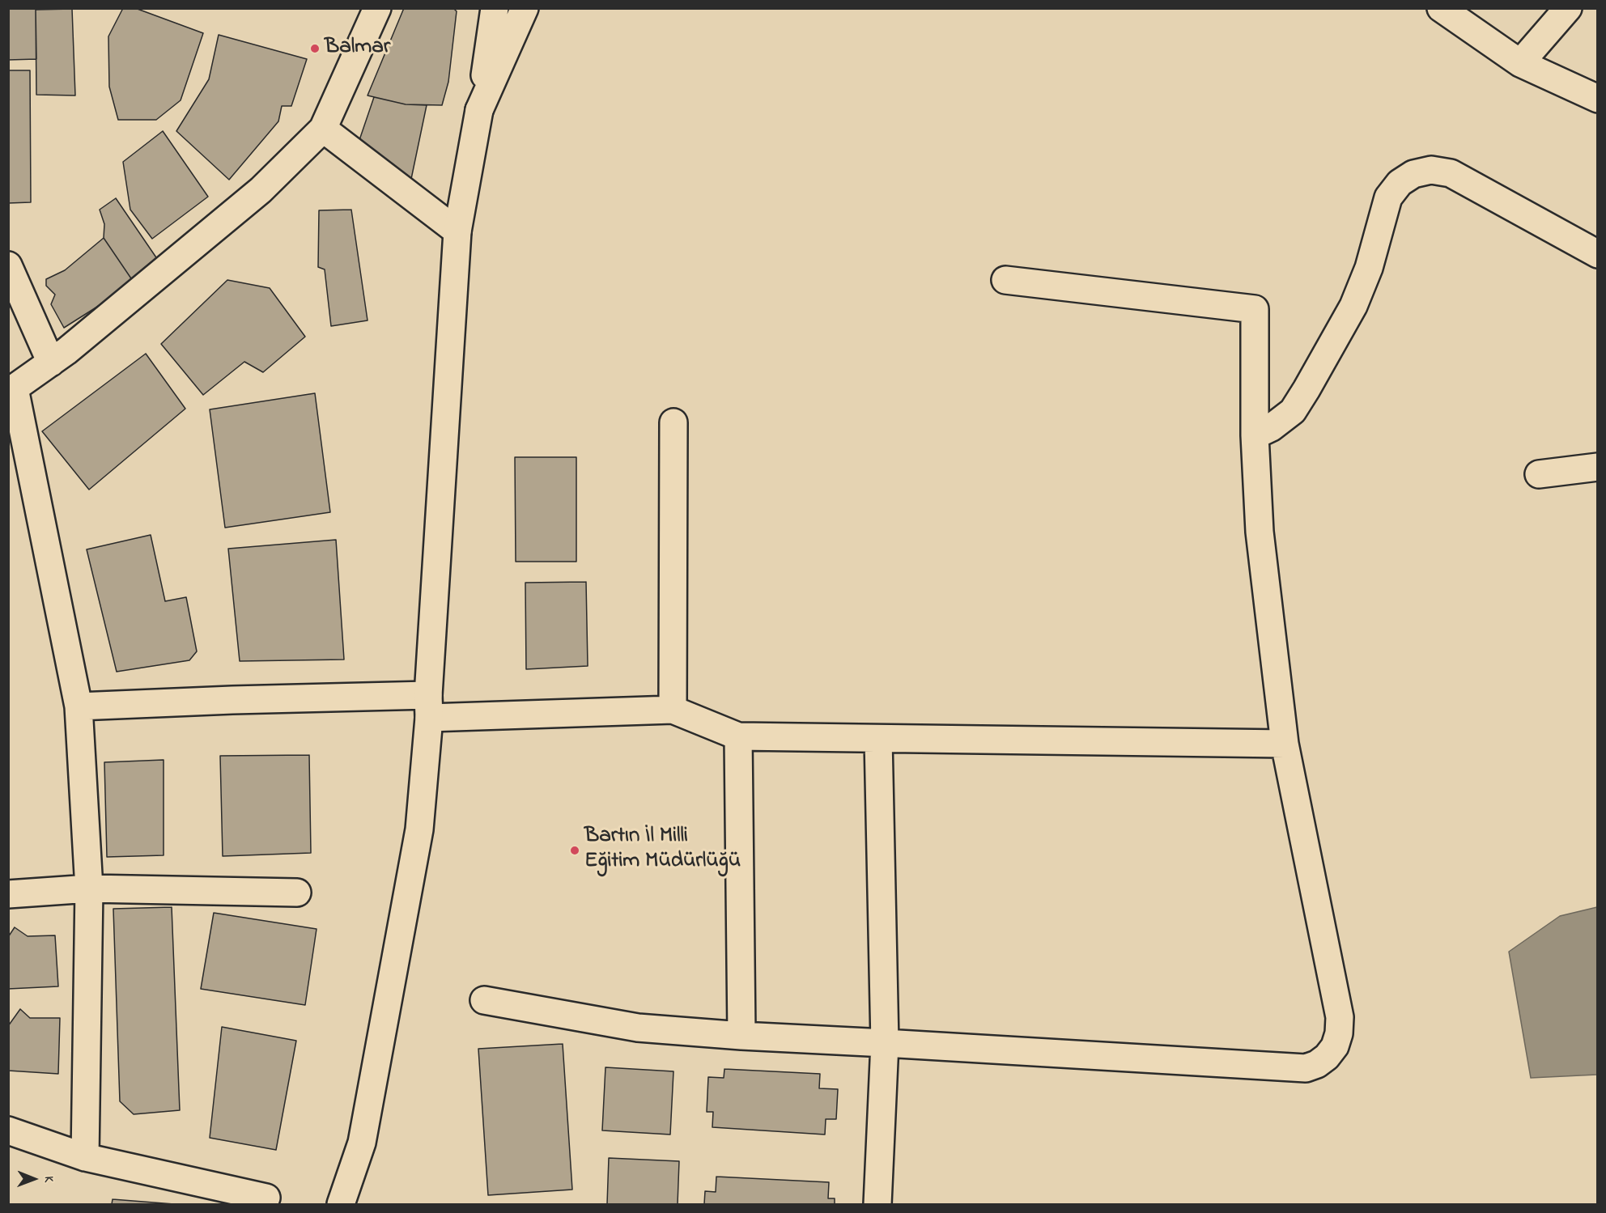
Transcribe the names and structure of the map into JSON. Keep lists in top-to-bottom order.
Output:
{
  "places": ["Balmar", "Bartın İl Milli Eğitim Müdürlüğü"],
  "north": "right"
}
